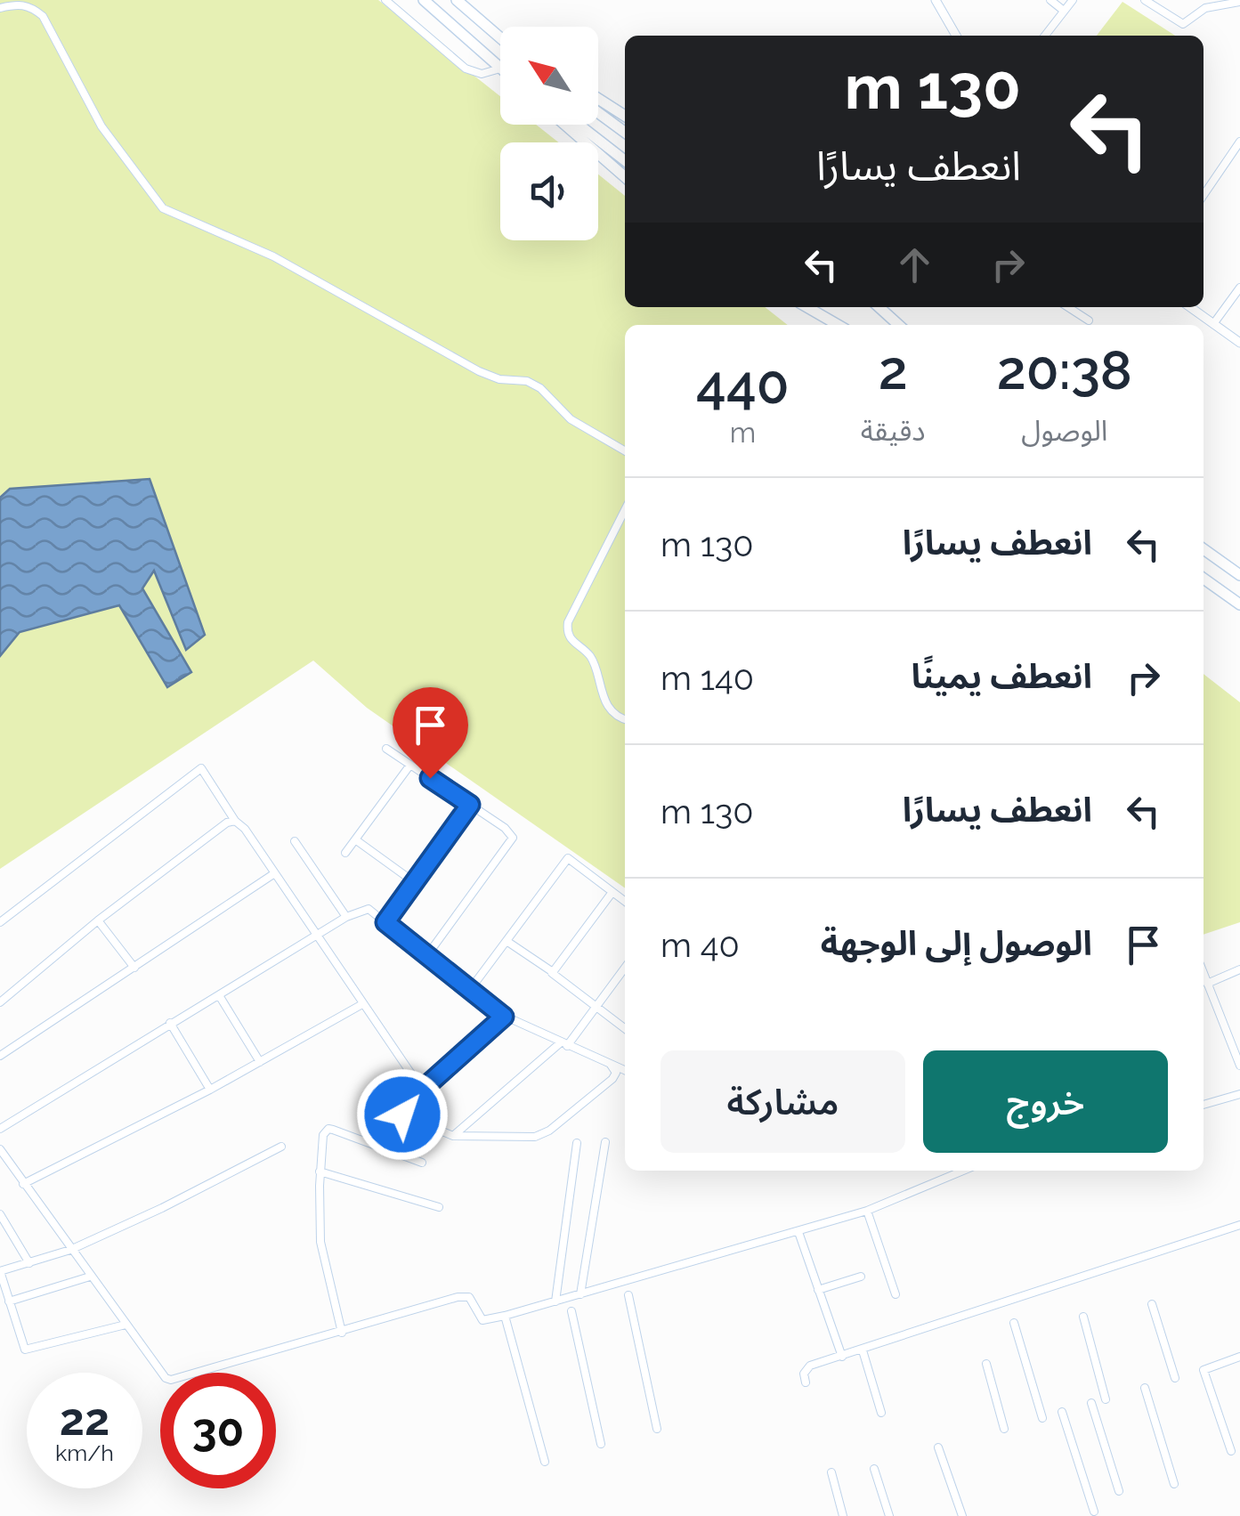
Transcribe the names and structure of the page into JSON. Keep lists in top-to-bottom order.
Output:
{
  "north": "top left",
  "page": {
    "turn": ["130 m", "انعطف يسارًا"],
    "eta": [
      "20:38",
      "الوصول",
      "2",
      "دقيقة",
      "440",
      "m"
    ],
    "list": [
      {
        "name": "انعطف يسارًا",
        "value": "130 m"
      },
      {
        "name": "انعطف يمينًا",
        "value": "140 m"
      },
      {
        "name": "انعطف يسارًا",
        "value": "130 m"
      },
      {
        "name": "الوصول إلى الوجهة",
        "value": "40 m"
      }
    ],
    "buttons": ["خروج", "مشاركة"],
    "speed": "22 km/h",
    "limit": "30"
  }
}
